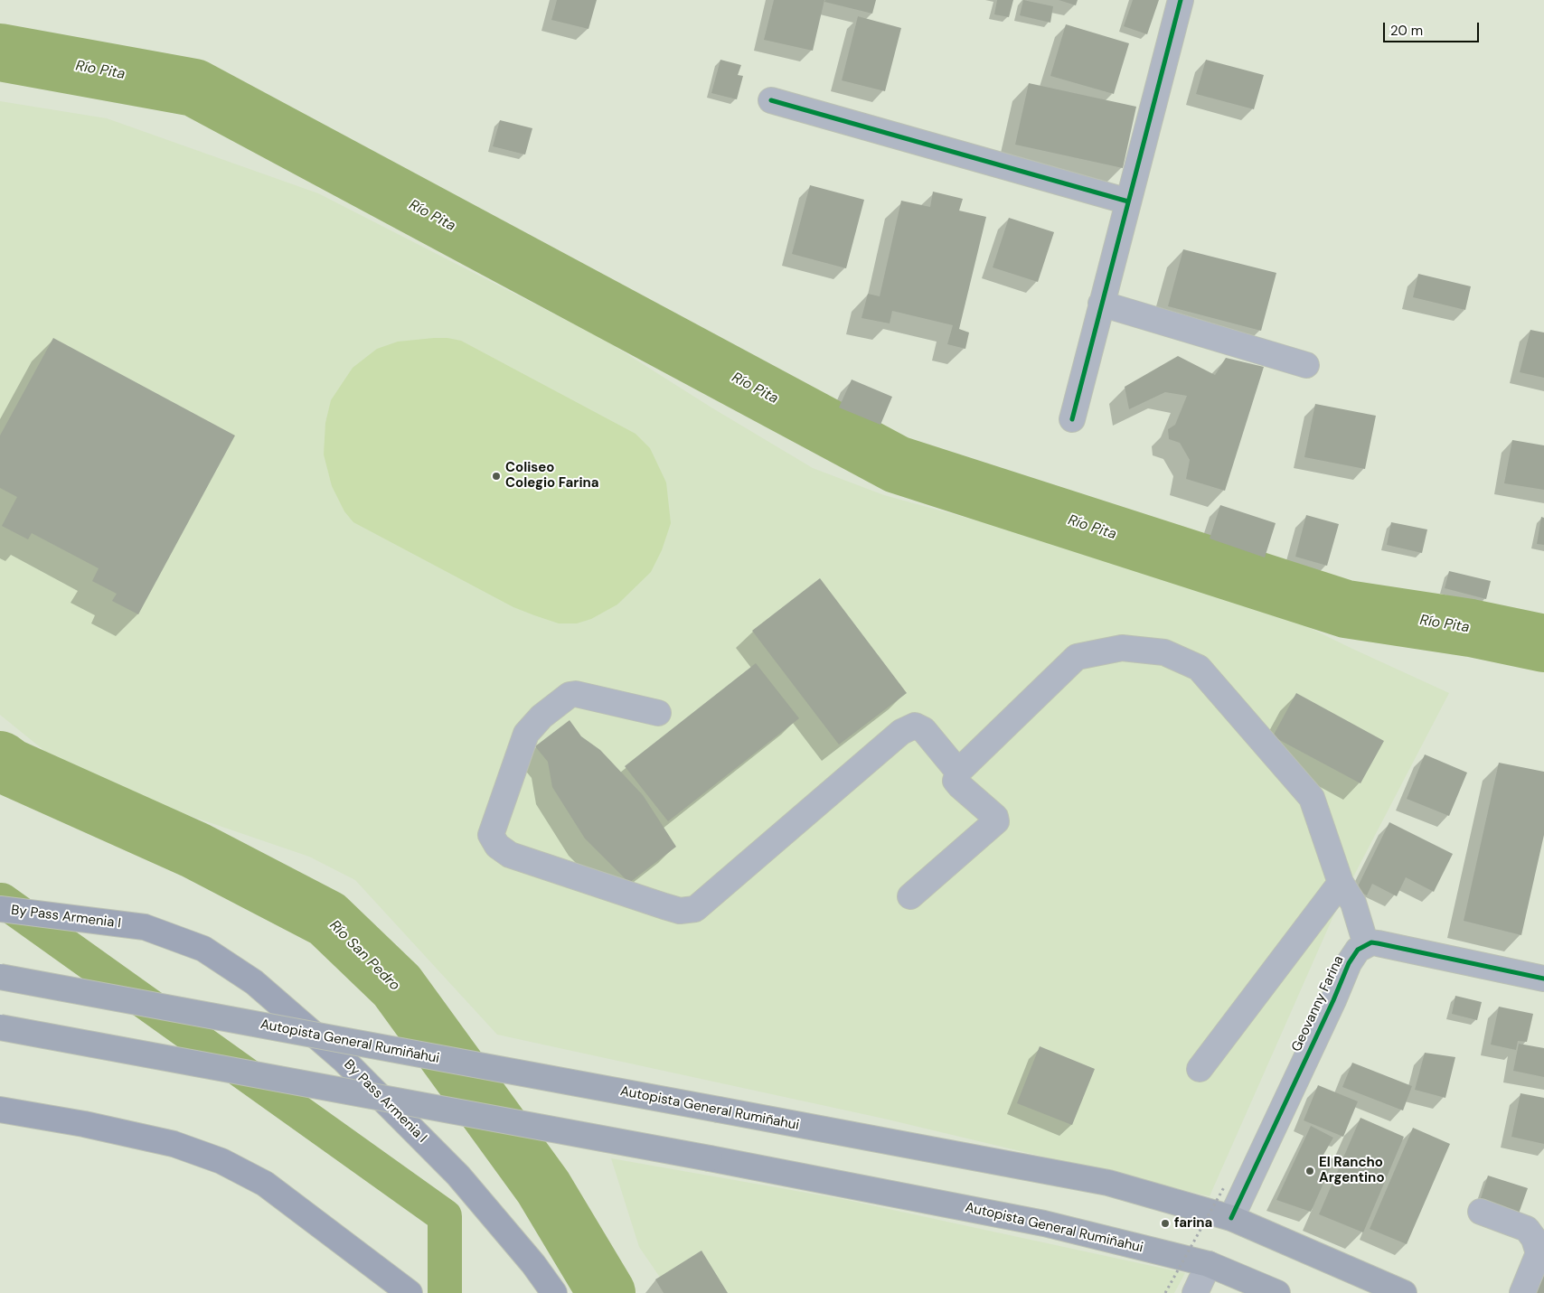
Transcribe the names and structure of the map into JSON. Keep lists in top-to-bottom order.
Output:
{
  "streets": {
    "highway": ["Autopista General Rumiñahui"],
    "main road": ["By Pass Armenia I"],
    "street": ["Geovanny Farina"]
  },
  "crossings": [
    ["Geovanny Farina", "Autopista General Rumiñahui"]
  ],
  "water": ["Río Pita", "Río San Pedro"],
  "places": ["Coliseo Colegio Farina", "El Rancho Argentino", "farina"],
  "scale_bar": "20 m"
}
